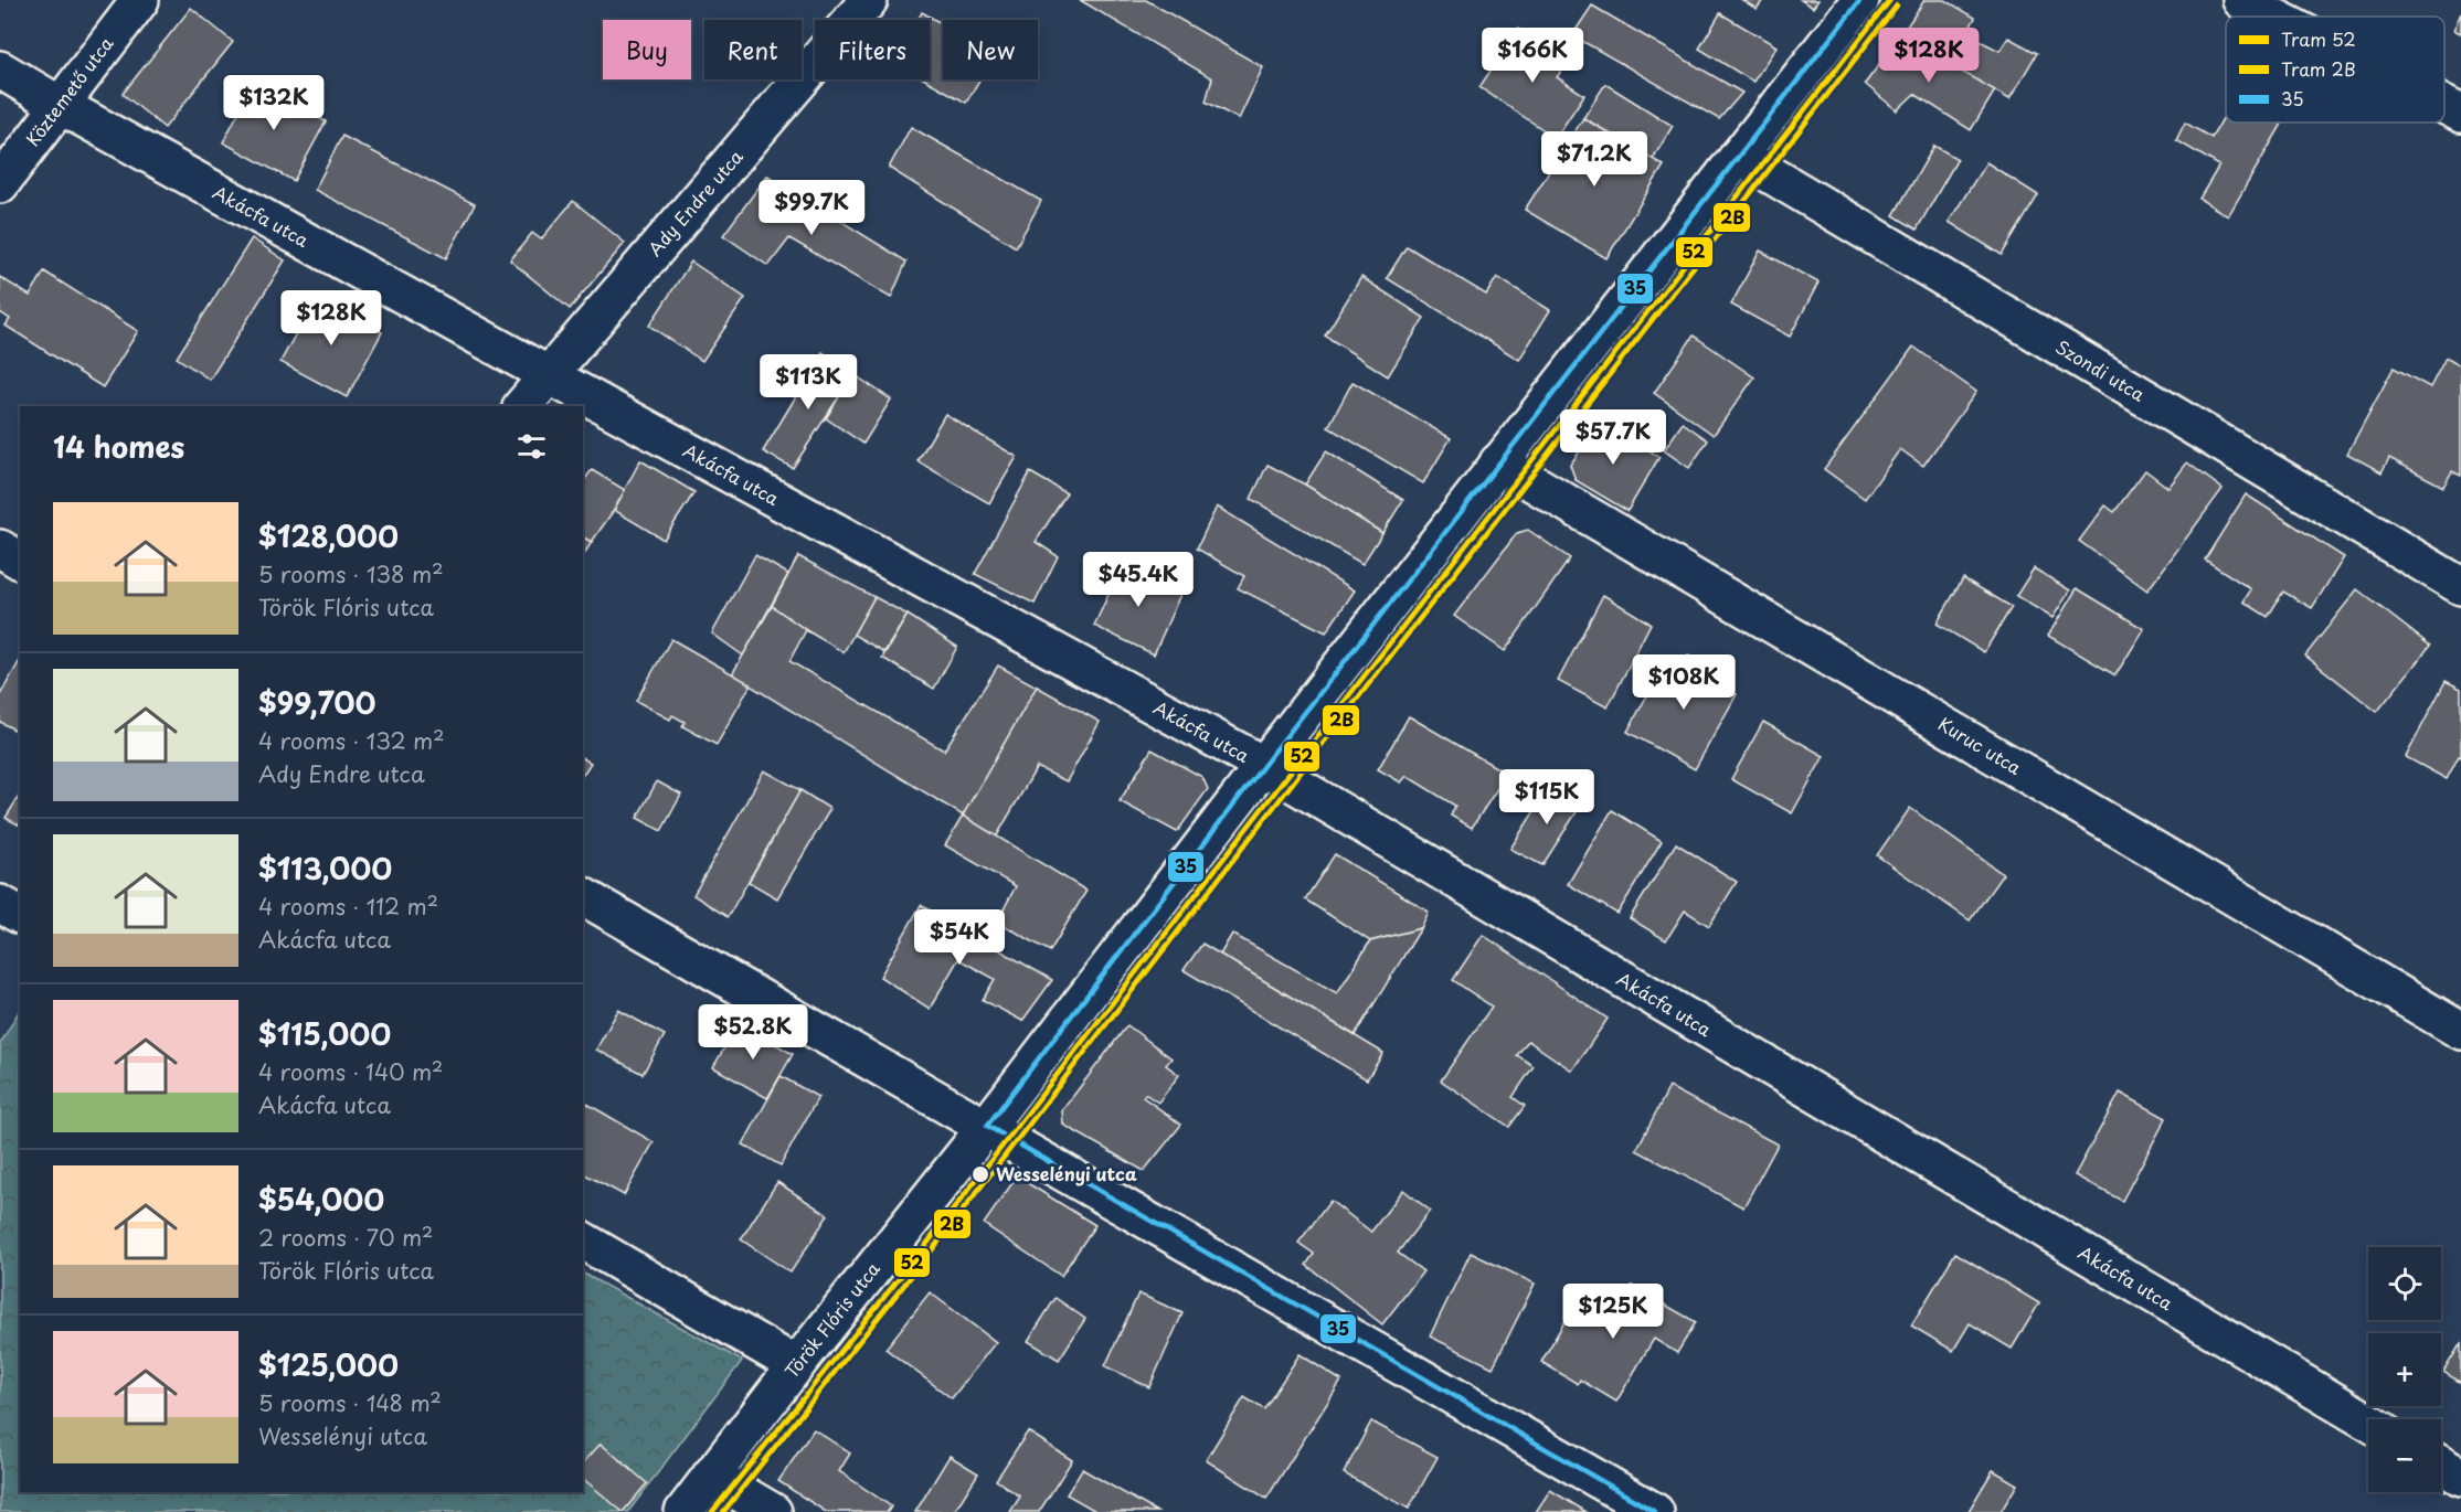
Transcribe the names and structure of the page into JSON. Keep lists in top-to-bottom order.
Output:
{
  "streets": {
    "street": [
      "Köztemető utca",
      "Ady Endre utca",
      "Akácfa utca",
      "Szondi utca",
      "Kuruc utca",
      "Török Flóris utca"
    ]
  },
  "crossings": [
    ["Köztemető utca", "Akácfa utca"],
    ["Ady Endre utca", "Akácfa utca"],
    ["Akácfa utca", "Török Flóris utca"],
    ["Szondi utca", "Török Flóris utca"],
    ["Kuruc utca", "Török Flóris utca"]
  ],
  "places": ["Wesselényi utca"],
  "lines": ["tram line 52", "transit line 35", "tram line 2B"],
  "legend": ["Tram 52", "Tram 2B", "35"],
  "page": {
    "chip": [
      "Buy",
      "Rent",
      "Filters",
      "New"
    ],
    "price": [
      "$166K",
      "$128K",
      "$132K",
      "$71.2K",
      "$99.7K",
      "$128K",
      "$113K",
      "$57.7K",
      "$45.4K",
      "$108K",
      "$115K",
      "$54K",
      "$52.8K",
      "$125K"
    ],
    "heading": "14 homes",
    "list": [
      {
        "name": "$128,000",
        "note": "5 rooms · 138 m² · Török Flóris utca"
      },
      {
        "name": "$99,700",
        "note": "4 rooms · 132 m² · Ady Endre utca"
      },
      {
        "name": "$113,000",
        "note": "4 rooms · 112 m² · Akácfa utca"
      },
      {
        "name": "$115,000",
        "note": "4 rooms · 140 m² · Akácfa utca"
      },
      {
        "name": "$54,000",
        "note": "2 rooms · 70 m² · Török Flóris utca"
      },
      {
        "name": "$125,000",
        "note": "5 rooms · 148 m² · Wesselényi utca"
      }
    ],
    "map_buttons": ["+", "−"]
  }
}
